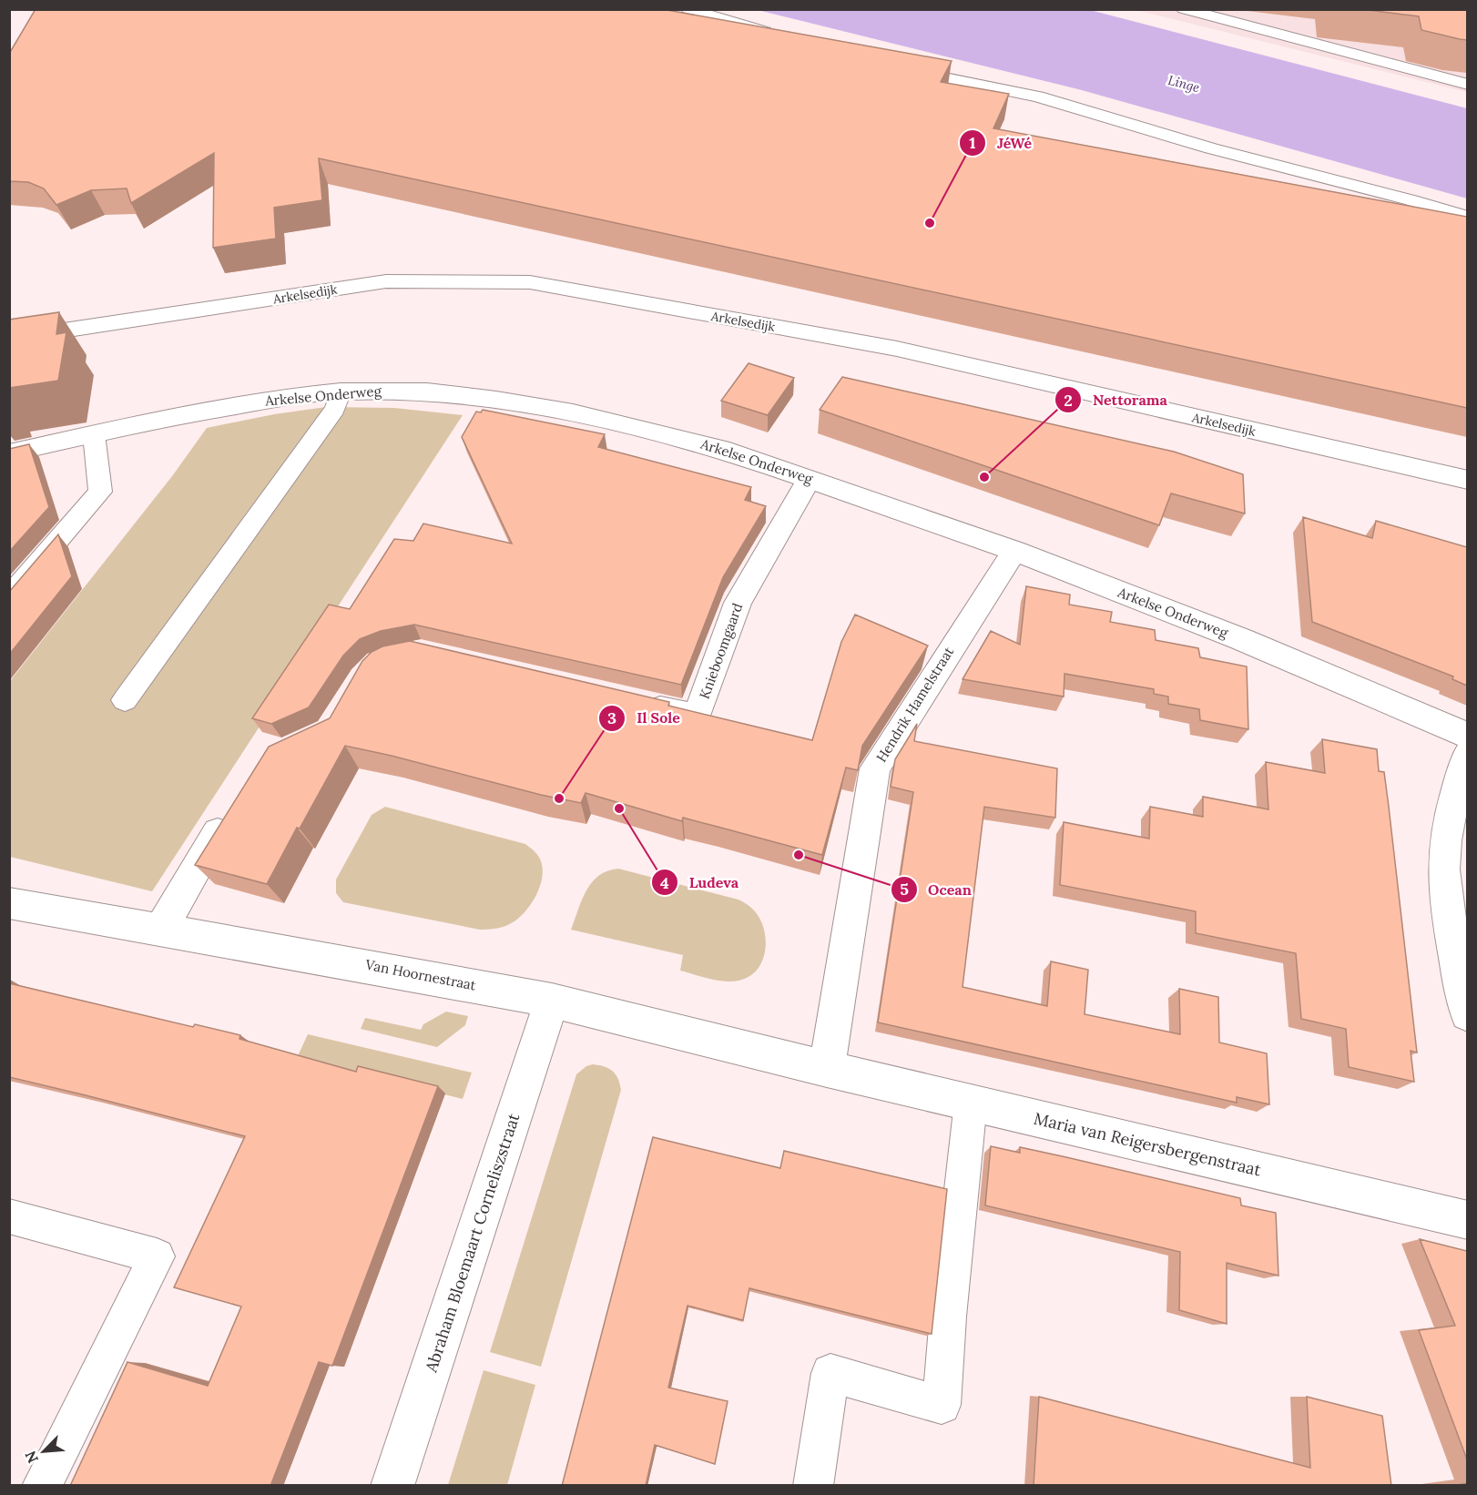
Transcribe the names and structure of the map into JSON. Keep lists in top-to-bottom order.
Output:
{
  "streets": {
    "street": [
      "Arkelsedijk",
      "Arkelse Onderweg",
      "Knieboomgaard",
      "Hendrik Hamelstraat",
      "Van Hoornestraat",
      "Maria van Reigersbergenstraat",
      "Abraham Bloemaart Corneliszstraat"
    ]
  },
  "crossings": [
    ["Arkelse Onderweg", "Knieboomgaard"],
    ["Arkelse Onderweg", "Hendrik Hamelstraat"],
    ["Hendrik Hamelstraat", "Van Hoornestraat"],
    ["Hendrik Hamelstraat", "Maria van Reigersbergenstraat"],
    ["Van Hoornestraat", "Maria van Reigersbergenstraat"],
    ["Van Hoornestraat", "Abraham Bloemaart Corneliszstraat"]
  ],
  "water": ["Linge"],
  "places": [
    "JéWé",
    "Nettorama",
    "Il Sole",
    "Ludeva",
    "Ocean"
  ],
  "north": "bottom left"
}
